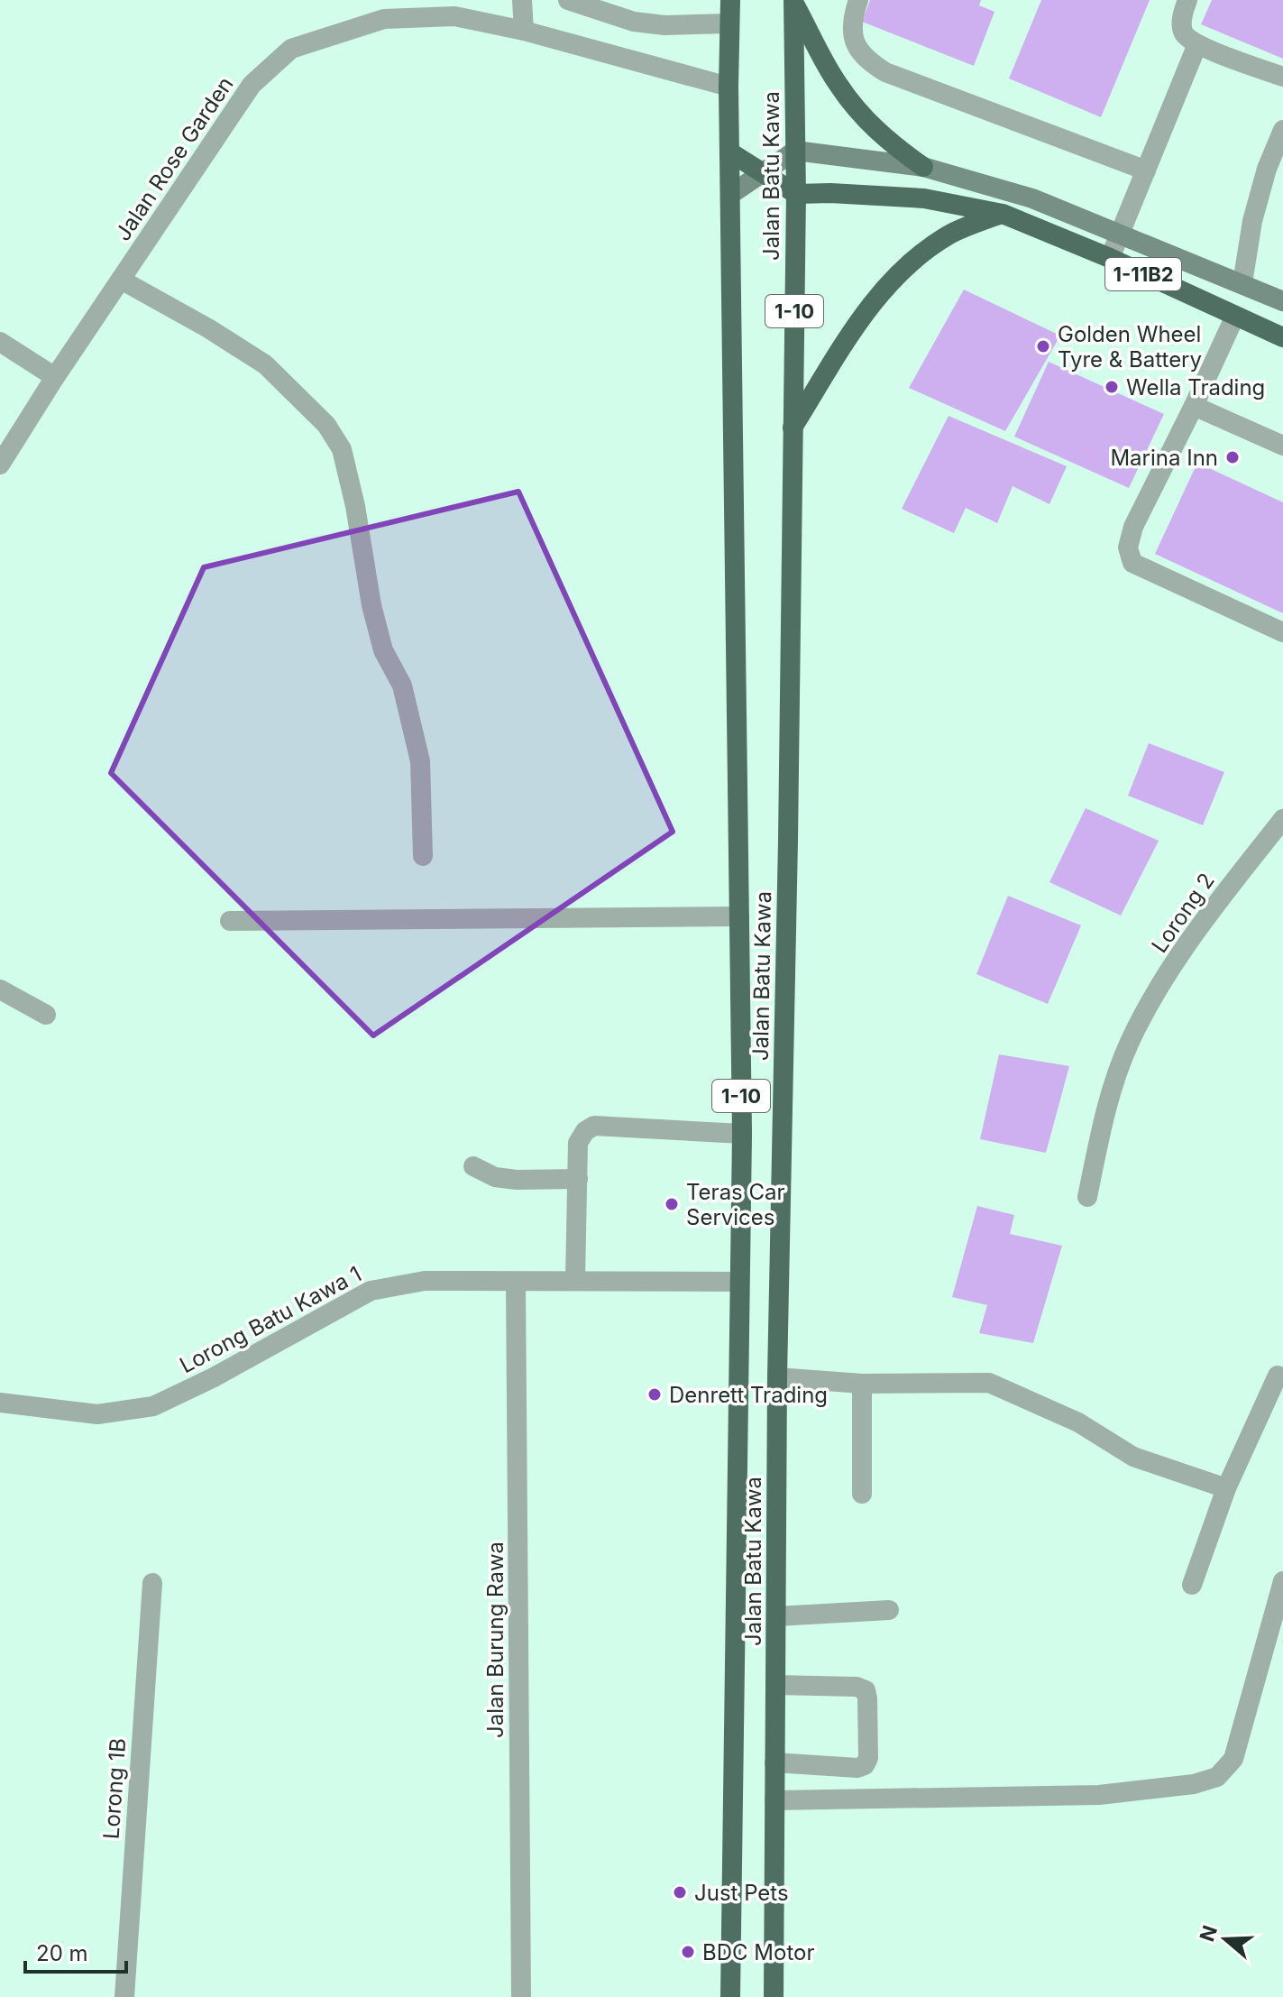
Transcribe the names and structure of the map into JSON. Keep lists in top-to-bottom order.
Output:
{
  "streets": {
    "highway": ["Jalan Batu Kawa", "1-11B2", "1-10"],
    "street": [
      "Jalan Rose Garden",
      "Lorong 2",
      "Lorong Batu Kawa 1",
      "Jalan Burung Rawa",
      "Lorong 1B"
    ]
  },
  "crossings": [
    ["Jalan Rose Garden", "Jalan Batu Kawa"],
    ["Jalan Batu Kawa", "1-11B2"],
    ["Jalan Batu Kawa", "Lorong Batu Kawa 1"],
    ["Lorong Batu Kawa 1", "Jalan Burung Rawa"]
  ],
  "places": [
    "Golden Wheel Tyre & Battery",
    "Wella Trading",
    "Marina Inn",
    "Teras Car Services",
    "Denrett Trading",
    "Just Pets",
    "BDC Motor"
  ],
  "scale_bar": "20 m",
  "north": "left"
}
